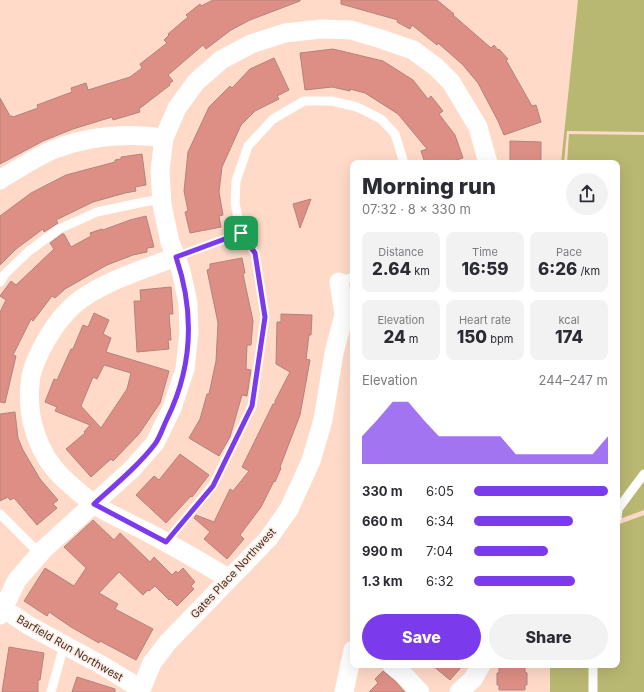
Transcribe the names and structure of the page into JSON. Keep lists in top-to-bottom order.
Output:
{
  "streets": {
    "street": ["Gates Place Northwest", "Barfield Run Northwest"]
  },
  "crossings": [
    ["Gates Place Northwest", "Barfield Run Northwest"]
  ],
  "page": {
    "heading": ["Morning run", "07:32 · 8 × 330 m"],
    "stats": [
      ["Distance", "2.64 km"],
      ["Time", "16:59"],
      ["Pace", "6:26 /km"],
      ["Elevation", "24 m"],
      ["Heart rate", "150 bpm"],
      ["kcal", "174"]
    ],
    "chart": ["Elevation", "244–247 m"],
    "list": [
      {
        "name": "330 m",
        "note": "6:05"
      },
      {
        "name": "660 m",
        "note": "6:34"
      },
      {
        "name": "990 m",
        "note": "7:04"
      },
      {
        "name": "1.3 km",
        "note": "6:32"
      }
    ],
    "buttons": ["Save", "Share"]
  }
}
